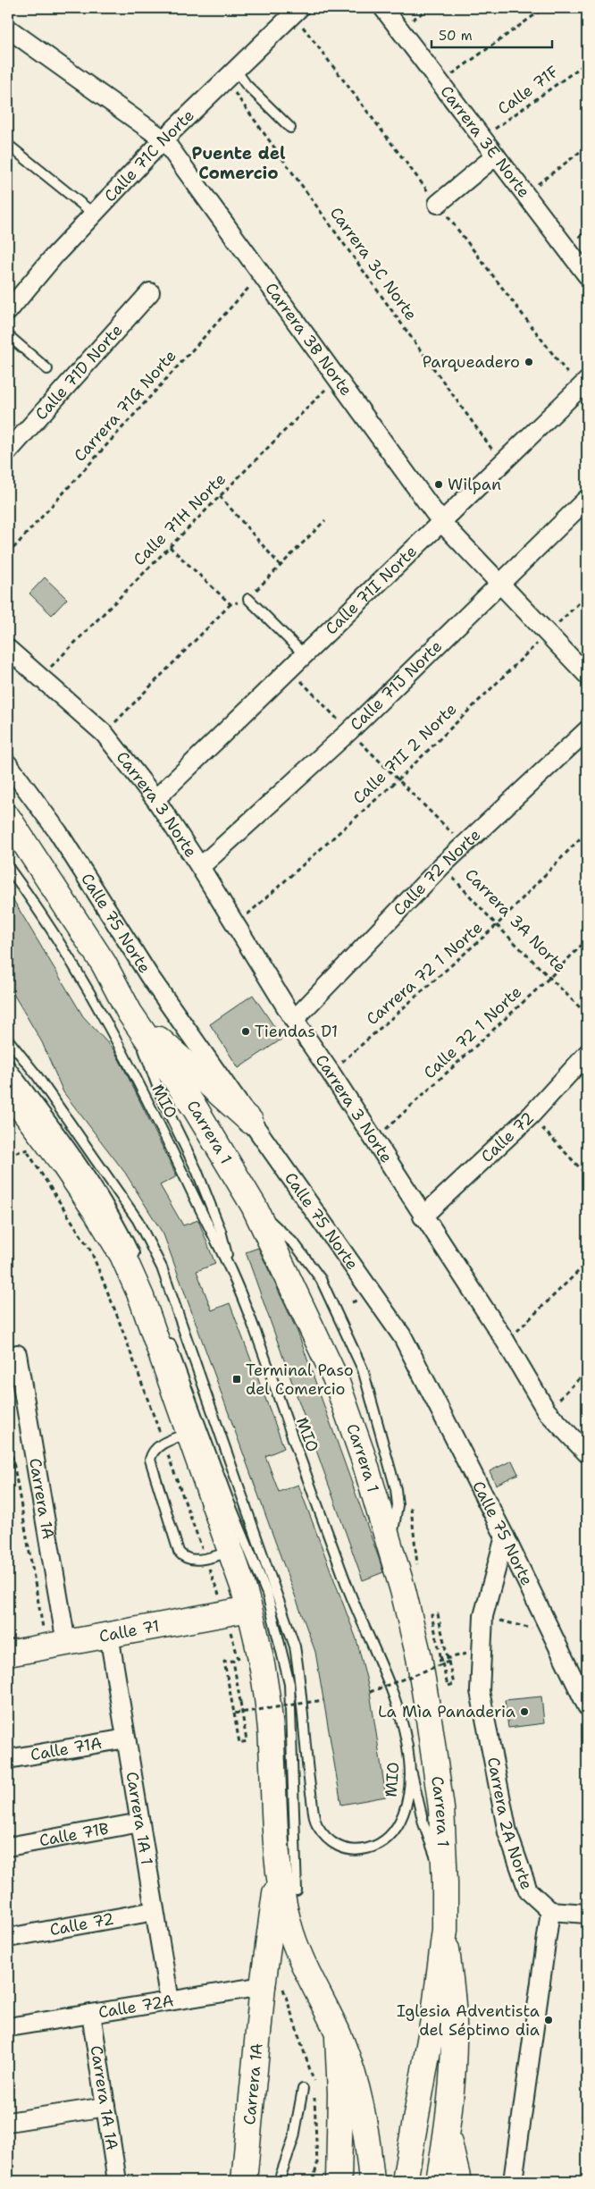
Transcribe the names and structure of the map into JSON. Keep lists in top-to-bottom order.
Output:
{
  "streets": {
    "main road": ["Carrera 1", "Carrera 1A", "Calle 71"],
    "street": [
      "Carrera 3E Norte",
      "Calle 71C Norte",
      "Carrera 3B Norte",
      "Calle 71D Norte",
      "Calle 71I Norte",
      "Calle 71J Norte",
      "Carrera 3 Norte",
      "Calle 72 Norte",
      "Calle 75 Norte",
      "Calle 72",
      "Calle 71A",
      "Carrera 1A 1",
      "Carrera 2A Norte",
      "Calle 71B",
      "Calle 72A",
      "Carrera 1A 1A"
    ],
    "lane": ["MIO"],
    "path": [
      "Calle 71F",
      "Carrera 3C Norte",
      "Carrera 71G Norte",
      "Calle 71H Norte",
      "Calle 71I 2 Norte",
      "Carrera 3A Norte",
      "Carrera 72 1 Norte",
      "Calle 72 1 Norte"
    ]
  },
  "crossings": [
    ["Calle 71F", "Carrera 3E Norte"],
    ["Calle 71C Norte", "Carrera 3C Norte"],
    ["Calle 71C Norte", "Carrera 3B Norte"],
    ["Carrera 3C Norte", "Calle 71I Norte"],
    ["Carrera 3B Norte", "Carrera 71G Norte"],
    ["Carrera 3B Norte", "Calle 71H Norte"],
    ["Carrera 3B Norte", "Calle 71I Norte"],
    ["Carrera 3B Norte", "Calle 71J Norte"],
    ["Carrera 3B Norte", "Calle 71I 2 Norte"],
    ["Calle 71H Norte", "Carrera 3 Norte"],
    ["Calle 71I Norte", "Carrera 3 Norte"],
    ["Calle 71I Norte", "Carrera 3A Norte"],
    ["Calle 71J Norte", "Carrera 3 Norte"],
    ["Calle 71J Norte", "Carrera 3A Norte"],
    ["Calle 71I 2 Norte", "Carrera 3 Norte"],
    ["Calle 71I 2 Norte", "Carrera 3A Norte"],
    ["Carrera 3 Norte", "Calle 72 Norte"],
    ["Carrera 3 Norte", "Carrera 72 1 Norte"],
    ["Carrera 3 Norte", "Calle 72 1 Norte"],
    ["Carrera 3 Norte", "Calle 72"],
    ["Calle 72 Norte", "Carrera 3A Norte"],
    ["Carrera 3A Norte", "Carrera 72 1 Norte"],
    ["Carrera 3A Norte", "Calle 72 1 Norte"],
    ["Calle 75 Norte", "Carrera 2A Norte"],
    ["Calle 72", "Carrera 1A 1"],
    ["Carrera 1A", "Calle 71"],
    ["Carrera 1A", "Calle 72A"],
    ["Calle 71", "Carrera 1A 1"],
    ["Calle 71A", "Carrera 1A 1"],
    ["Carrera 1A 1", "Calle 71B"],
    ["Carrera 1A 1", "Calle 72A"],
    ["Calle 72A", "Carrera 1A 1A"]
  ],
  "districts": ["Puente del Comercio"],
  "places": {
    "other": [
      "Parqueadero",
      "Wilpan",
      "Tiendas D1",
      "La Mìa Panaderia",
      "Iglesia Adventista del Séptimo dia"
    ],
    "transit": ["Terminal Paso del Comercio"]
  },
  "scale_bar": "50 m"
}
